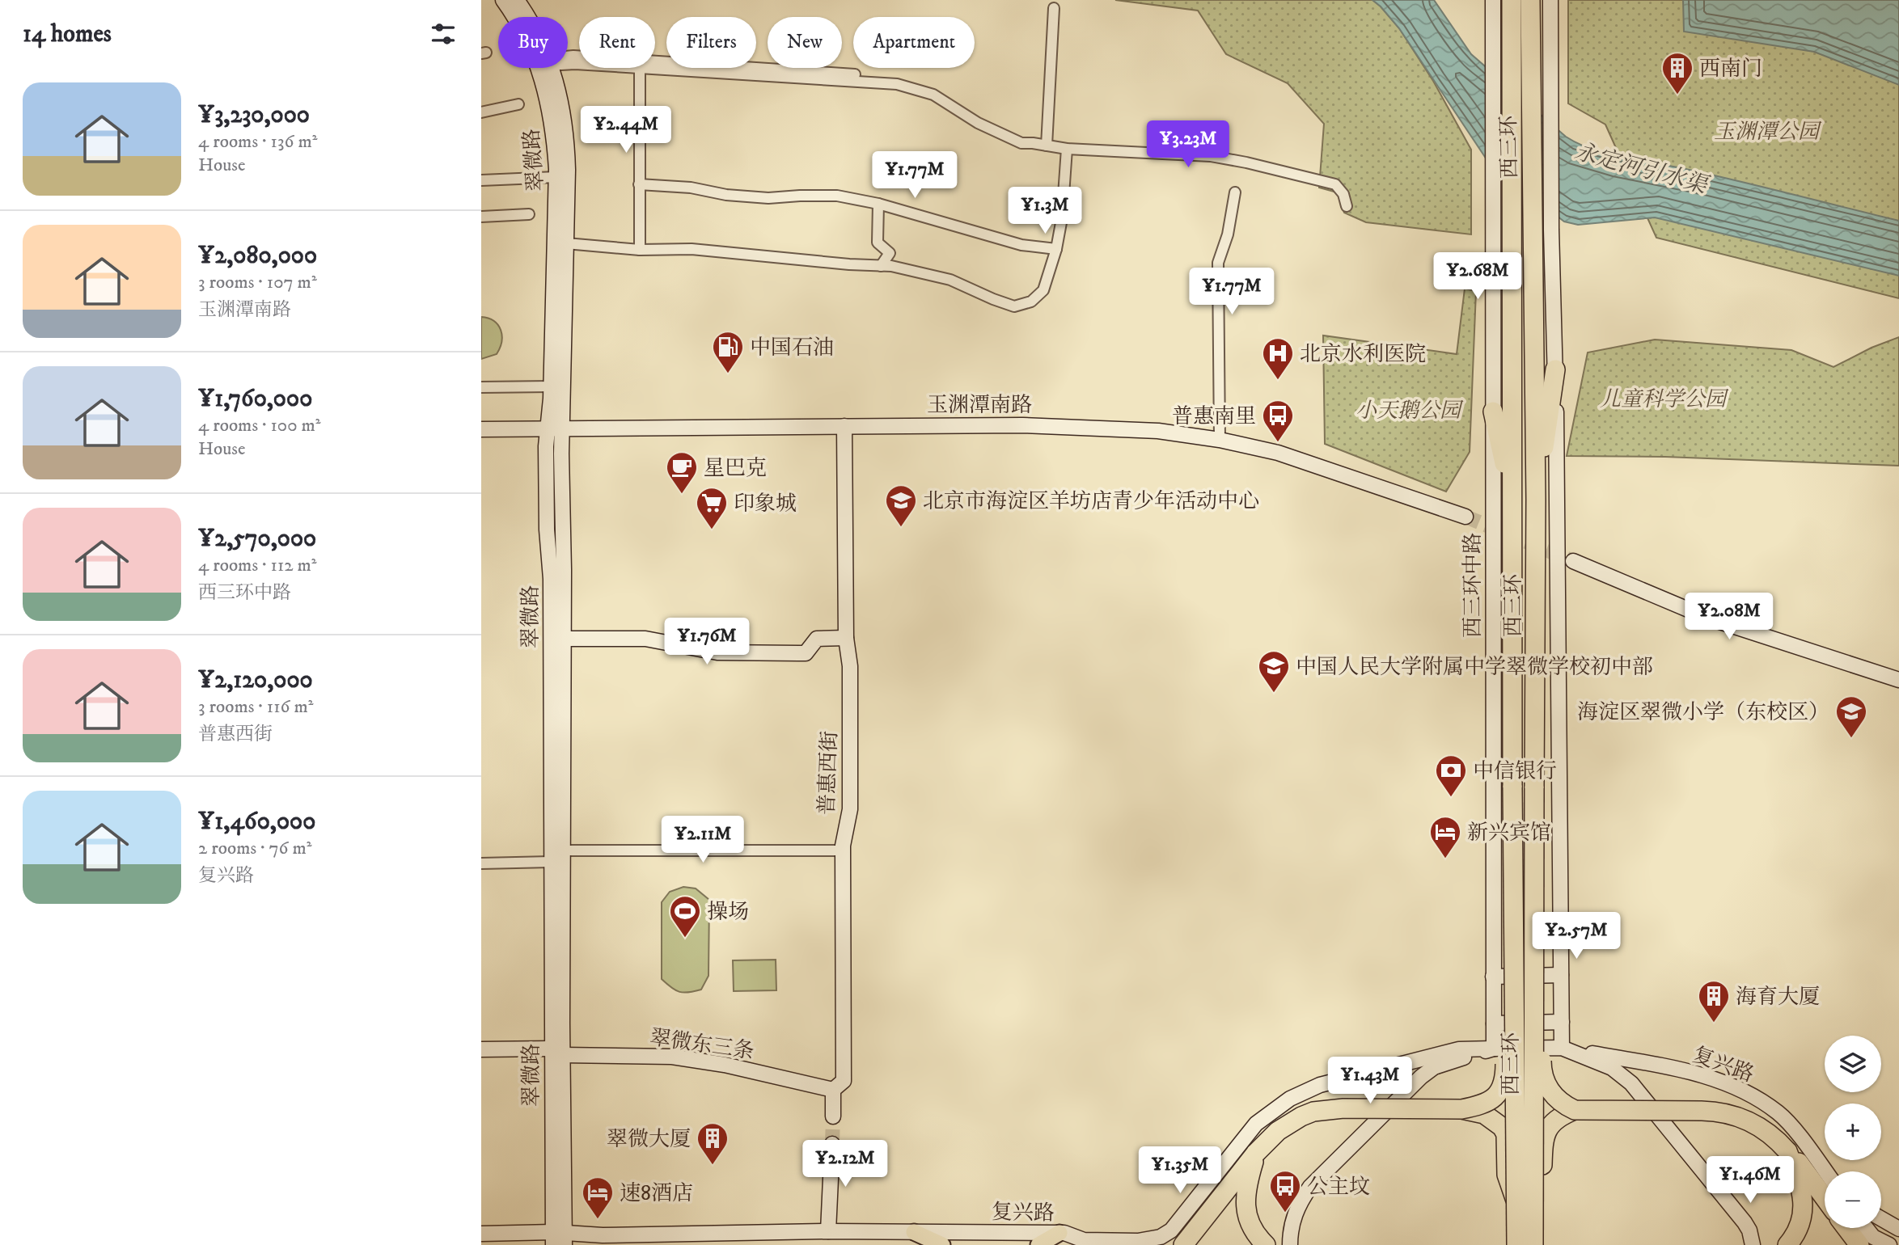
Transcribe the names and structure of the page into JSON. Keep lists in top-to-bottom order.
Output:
{
  "streets": {
    "highway": ["西三环"],
    "street": [
      "翠微路",
      "玉渊潭南路",
      "西三环中路",
      "普惠西街",
      "翠微东三条",
      "复兴路"
    ]
  },
  "crossings": [
    ["翠微路", "玉渊潭南路"],
    ["翠微路", "翠微东三条"],
    ["翠微路", "复兴路"],
    ["玉渊潭南路", "普惠西街"],
    ["西三环中路", "复兴路"],
    ["普惠西街", "翠微东三条"]
  ],
  "water": ["永定河引水渠"],
  "parks": ["玉渊潭公园", "儿童科学公园", "小天鹅公园"],
  "places": {
    "building": ["西南门", "海育大厦", "翠微大厦"],
    "fuel station": ["中国石油"],
    "hospital": ["北京水利医院"],
    "bus stop": ["普惠南里", "公主坟"],
    "cafe": ["星巴克"],
    "school or university": ["北京市海淀区羊坊店青少年活动中心", "中国人民大学附属中学翠微学校初中部", "海淀区翠微小学（东校区）"],
    "supermarket": ["印象城"],
    "bank": ["中信银行"],
    "hotel": ["新兴宾馆", "速8酒店"],
    "sports": ["操场"]
  },
  "page": {
    "heading": "14 homes",
    "chip": [
      "Buy",
      "Rent",
      "Filters",
      "New",
      "Apartment"
    ],
    "list": [
      {
        "name": "¥3,230,000",
        "note": "4 rooms · 136 m² · House"
      },
      {
        "name": "¥2,080,000",
        "note": "3 rooms · 107 m² · 玉渊潭南路"
      },
      {
        "name": "¥1,760,000",
        "note": "4 rooms · 100 m² · House"
      },
      {
        "name": "¥2,570,000",
        "note": "4 rooms · 112 m² · 西三环中路"
      },
      {
        "name": "¥2,120,000",
        "note": "3 rooms · 116 m² · 普惠西街"
      },
      {
        "name": "¥1,460,000",
        "note": "2 rooms · 76 m² · 复兴路"
      }
    ],
    "price": [
      "¥2.44M",
      "¥3.23M",
      "¥1.77M",
      "¥1.3M",
      "¥2.68M",
      "¥1.77M",
      "¥2.08M",
      "¥1.76M",
      "¥2.11M",
      "¥2.57M",
      "¥1.43M",
      "¥2.12M",
      "¥1.35M",
      "¥1.46M"
    ],
    "map_buttons": ["+", "−"]
  }
}
